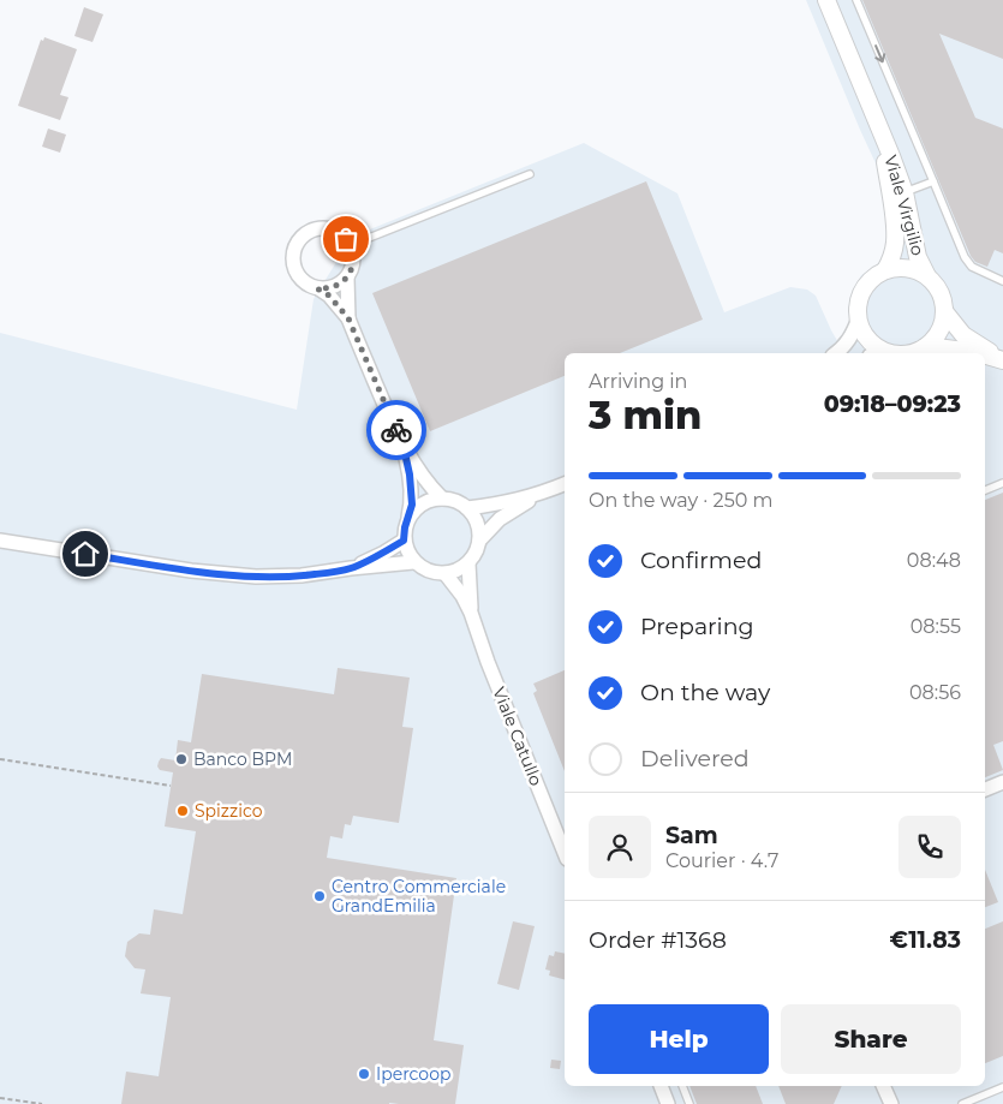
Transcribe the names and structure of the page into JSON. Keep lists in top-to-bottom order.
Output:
{
  "streets": {
    "street": ["Viale Virgilio", "Viale Catullo"]
  },
  "places": [
    "Banco BPM",
    "Spizzico",
    "Centro Commerciale GrandEmilia",
    "Ipercoop"
  ],
  "page": {
    "heading": ["3 min", "Arriving in", "09:18–09:23"],
    "panel": [
      "Sam",
      "Courier · 4.7",
      "Order #1368",
      "€11.83"
    ],
    "bar": "On the way · 250 m",
    "list": [
      ["Confirmed", "08:48"],
      ["Preparing", "08:55"],
      ["On the way", "08:56"],
      "Delivered"
    ],
    "buttons": ["Help", "Share"]
  }
}
